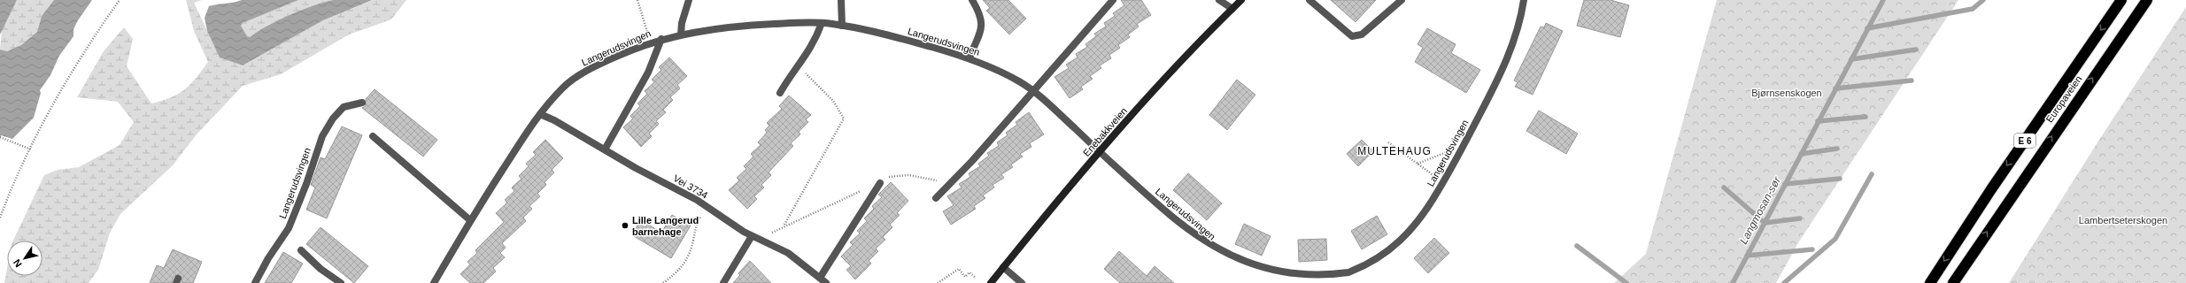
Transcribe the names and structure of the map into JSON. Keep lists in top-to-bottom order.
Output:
{
  "streets": {
    "highway": ["Europaveien", "E 6"],
    "main road": ["Enebakkveien"],
    "street": ["Langerudsvingen", "Vei 3734"]
  },
  "crossings": [
    ["Langerudsvingen", "Enebakkveien"],
    ["Langerudsvingen", "Vei 3734"]
  ],
  "districts": ["MULTEHAUG"],
  "water": ["Langmosan-sør"],
  "parks": ["Bjørnsenskogen", "Lambertseterskogen"],
  "places": ["Lille Langerud barnehage"],
  "north": "bottom left"
}
